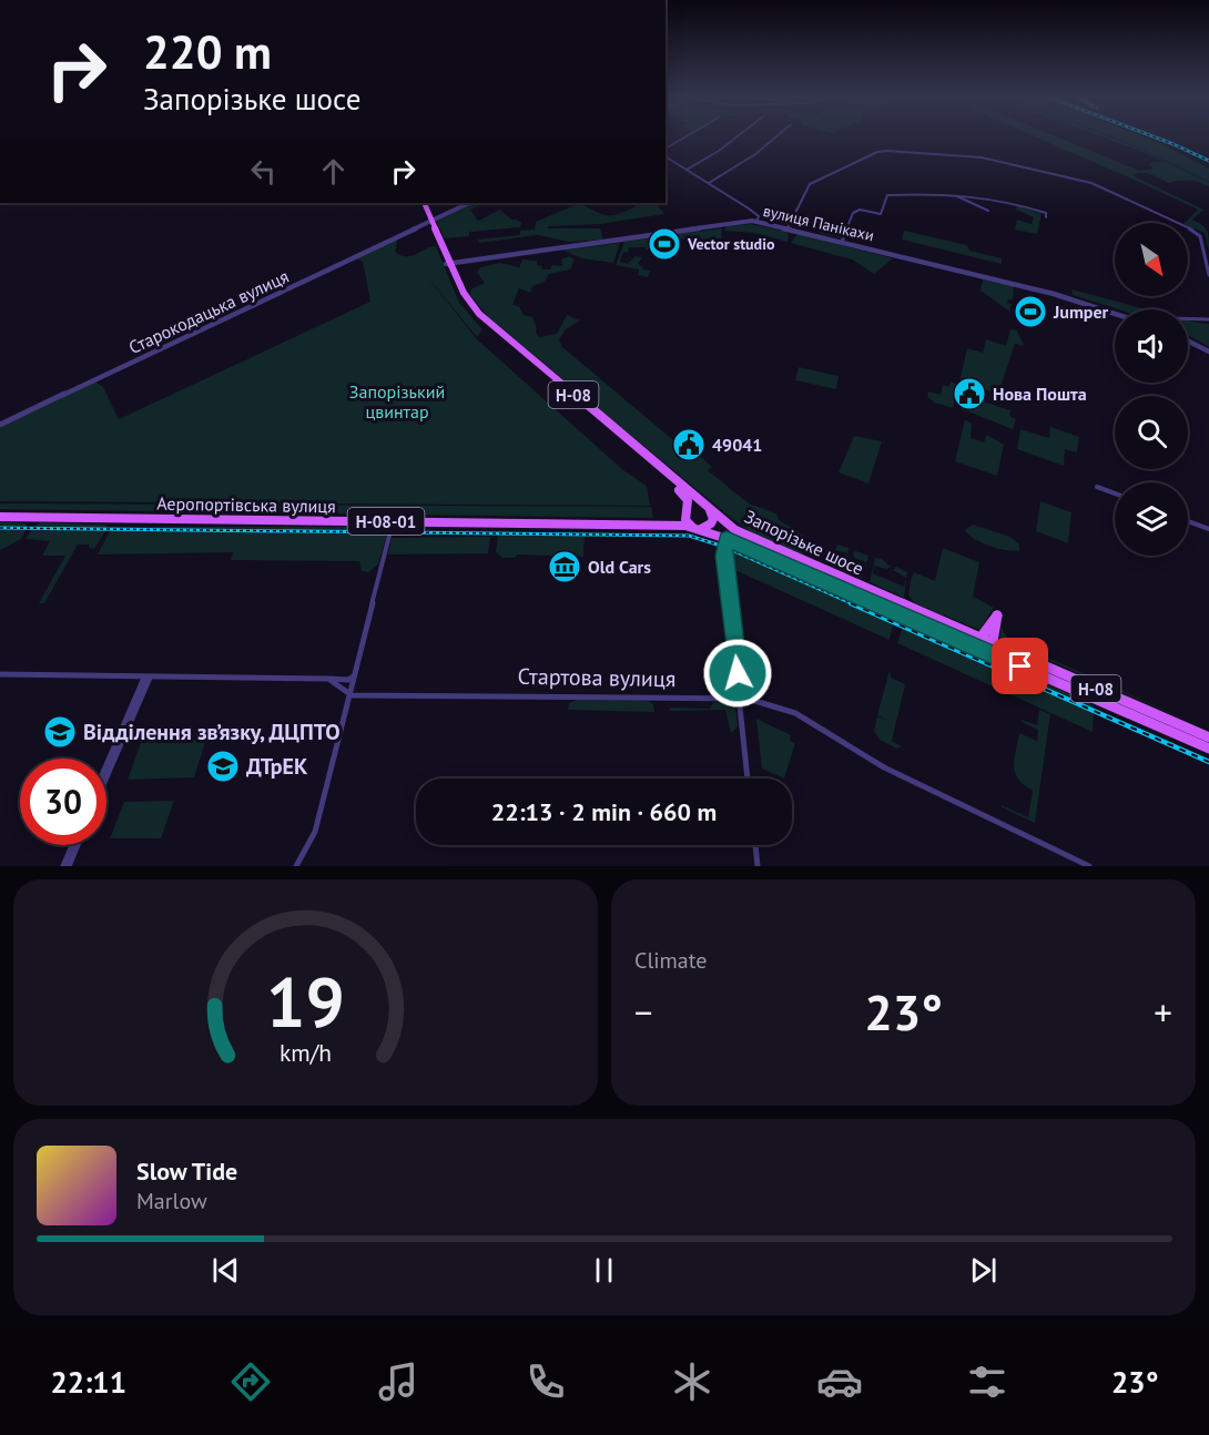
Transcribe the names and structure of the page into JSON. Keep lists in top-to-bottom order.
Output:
{
  "streets": {
    "main road": [
      "Н-08",
      "Аеропортівська вулиця",
      "Н-08-01",
      "Запорізьке шосе"
    ],
    "street": ["вулиця Панікахи", "Старокодацька вулиця", "Стартова вулиця"]
  },
  "crossings": [
    ["вулиця Панікахи", "Запорізьке шосе"],
    ["Старокодацька вулиця", "Запорізьке шосе"],
    ["Аеропортівська вулиця", "Н-08-01"],
    ["Аеропортівська вулиця", "Запорізьке шосе"],
    ["Н-08-01", "Запорізьке шосе"]
  ],
  "parks": ["Запорізький цвинтар"],
  "places": {
    "sports": ["Vector studio", "Jumper"],
    "public building": ["Нова Пошта", "49041"],
    "museum": ["Old Cars"],
    "school or university": ["Відділення зв’язку, ДЦПТО", "ДТрЕК"]
  },
  "north": "bottom right",
  "page": {
    "turn": ["220 m", "Запорізьке шосе"],
    "limit": "30",
    "trip": "22:13 · 2 min · 660 m",
    "tile": "Climate",
    "heat": ["−", "23°", "+"],
    "song": ["Slow Tide", "Marlow"],
    "tabs": ["22:11", "23°"],
    "gauge": ["19", "km/h"]
  }
}
